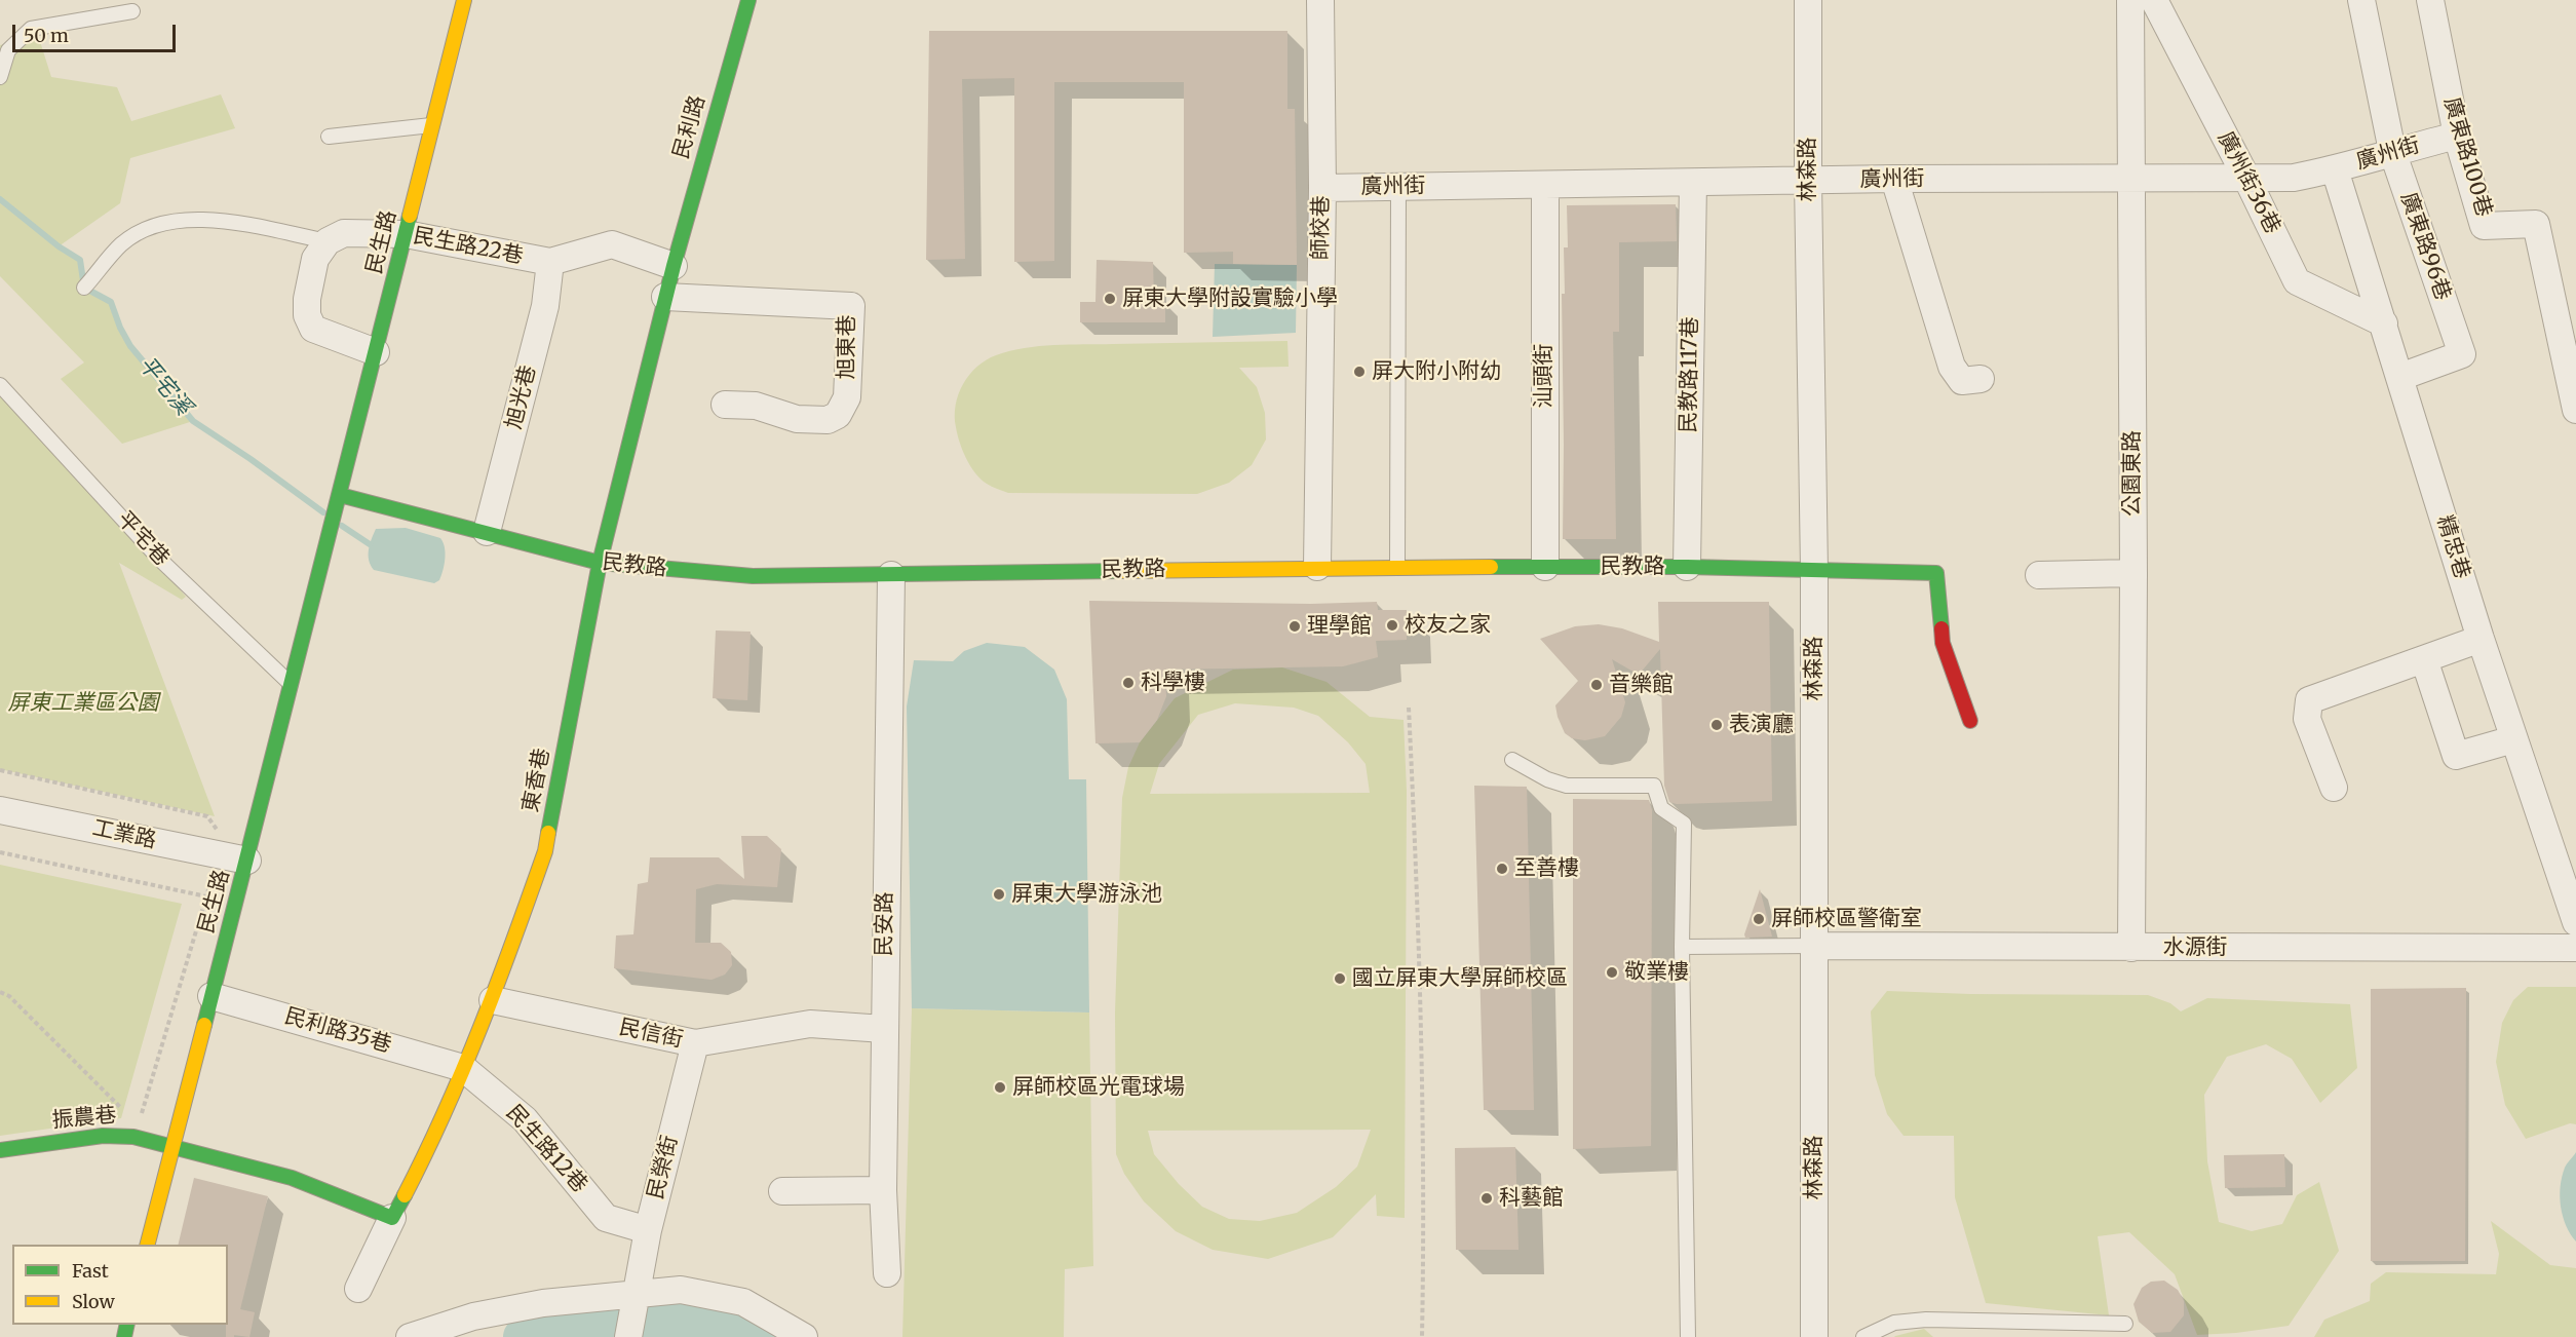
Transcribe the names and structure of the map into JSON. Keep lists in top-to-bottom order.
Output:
{
  "streets": {
    "street": [
      "民利路",
      "廣州街",
      "廣東路100巷",
      "林森路",
      "廣州街36巷",
      "師校巷",
      "民生路",
      "民生路22巷",
      "廣東路96巷",
      "旭東巷",
      "民教路117巷",
      "汕頭街",
      "旭光巷",
      "公園東路",
      "精忠巷",
      "民教路",
      "東香巷",
      "工業路",
      "民安路",
      "水源街",
      "民利路35巷",
      "民信街",
      "振農巷",
      "民生路12巷",
      "民榮街"
    ],
    "lane": ["平宅巷"]
  },
  "crossings": [
    ["廣州街", "廣東路100巷"],
    ["廣州街", "林森路"],
    ["廣州街", "廣州街36巷"],
    ["廣州街", "師校巷"],
    ["廣州街", "廣東路96巷"],
    ["廣州街", "民教路117巷"],
    ["廣州街", "汕頭街"],
    ["廣州街", "公園東路"],
    ["廣州街", "精忠巷"],
    ["林森路", "民教路"],
    ["林森路", "水源街"],
    ["廣州街36巷", "精忠巷"],
    ["師校巷", "民教路"],
    ["民生路", "民生路22巷"],
    ["民生路", "平宅巷"],
    ["民生路", "民教路"],
    ["民生路", "工業路"],
    ["民生路", "民利路35巷"],
    ["民生路", "振農巷"],
    ["民生路22巷", "旭光巷"],
    ["廣東路96巷", "精忠巷"],
    ["民教路117巷", "民教路"],
    ["汕頭街", "民教路"],
    ["旭光巷", "民教路"],
    ["公園東路", "水源街"],
    ["民教路", "東香巷"],
    ["民教路", "民安路"],
    ["東香巷", "民信街"],
    ["民安路", "民信街"],
    ["民利路35巷", "民生路12巷"],
    ["民信街", "民榮街"],
    ["民生路12巷", "民榮街"]
  ],
  "water": ["平宅溪"],
  "parks": ["屏東工業區公園"],
  "places": [
    "屏東大學附設實驗小學",
    "屏大附小附幼",
    "校友之家",
    "理學館",
    "科學樓",
    "音樂館",
    "表演廳",
    "至善樓",
    "屏東大學游泳池",
    "屏師校區警衛室",
    "敬業樓",
    "國立屏東大學屏師校區",
    "屏師校區光電球場",
    "科藝館"
  ],
  "legend": ["Fast", "Slow"],
  "scale_bar": "50 m"
}
